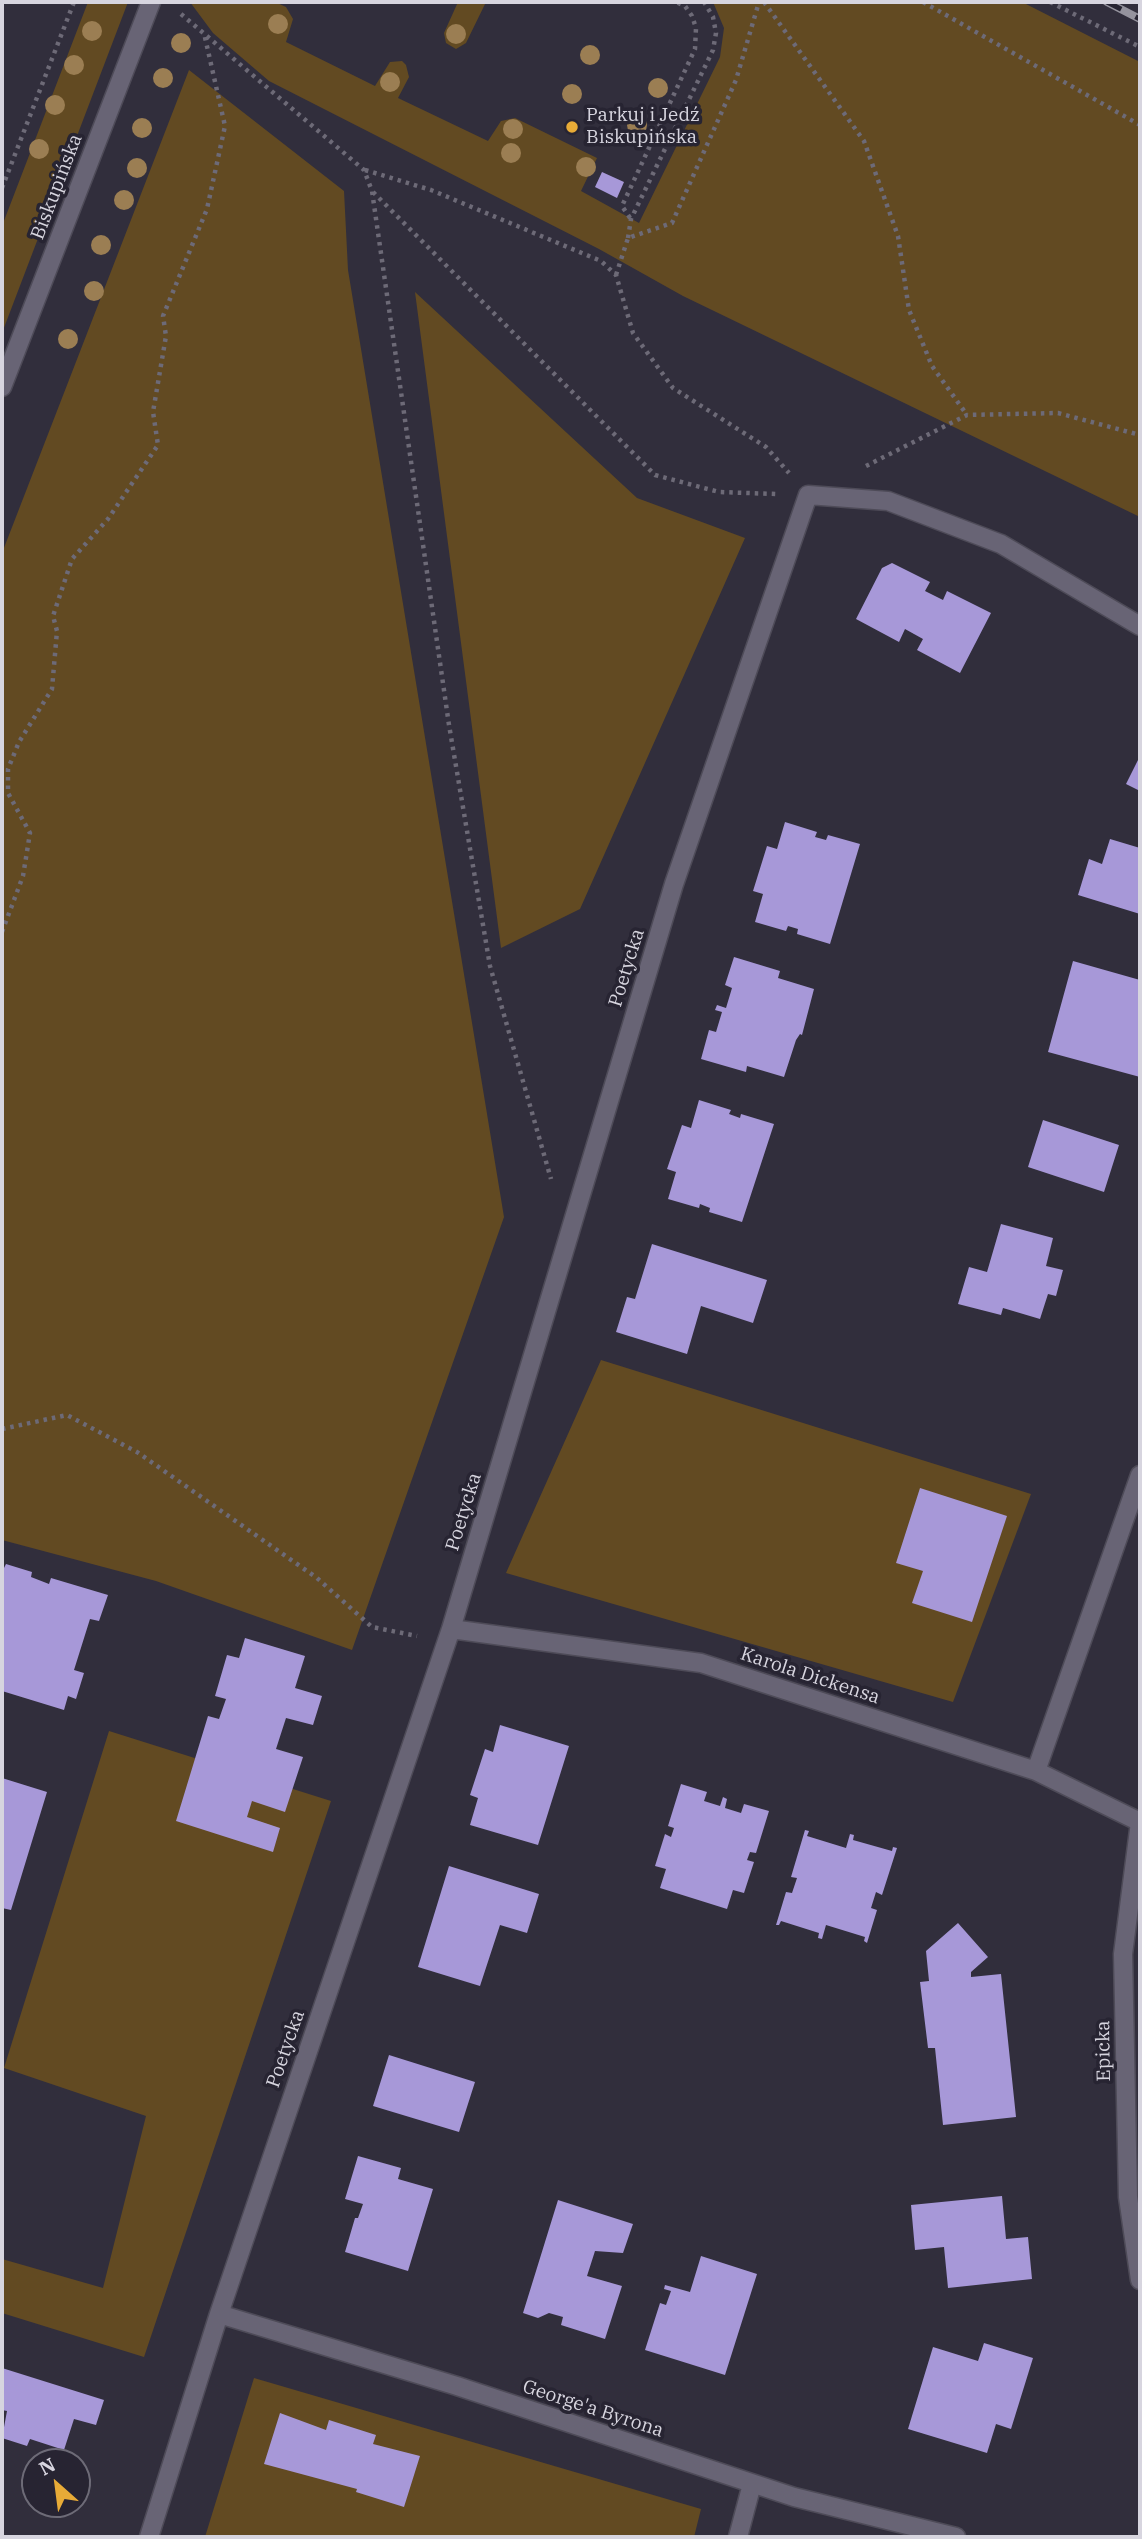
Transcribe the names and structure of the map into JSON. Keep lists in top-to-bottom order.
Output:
{
  "streets": {
    "street": [
      "Biskupińska",
      "Poetycka",
      "Karola Dickensa",
      "Epicka",
      "George'a Byrona"
    ]
  },
  "crossings": [
    ["Poetycka", "Karola Dickensa"],
    ["Poetycka", "George'a Byrona"],
    ["Karola Dickensa", "Epicka"]
  ],
  "places": ["Parkuj i Jedź Biskupińska"],
  "north": "top left"
}
